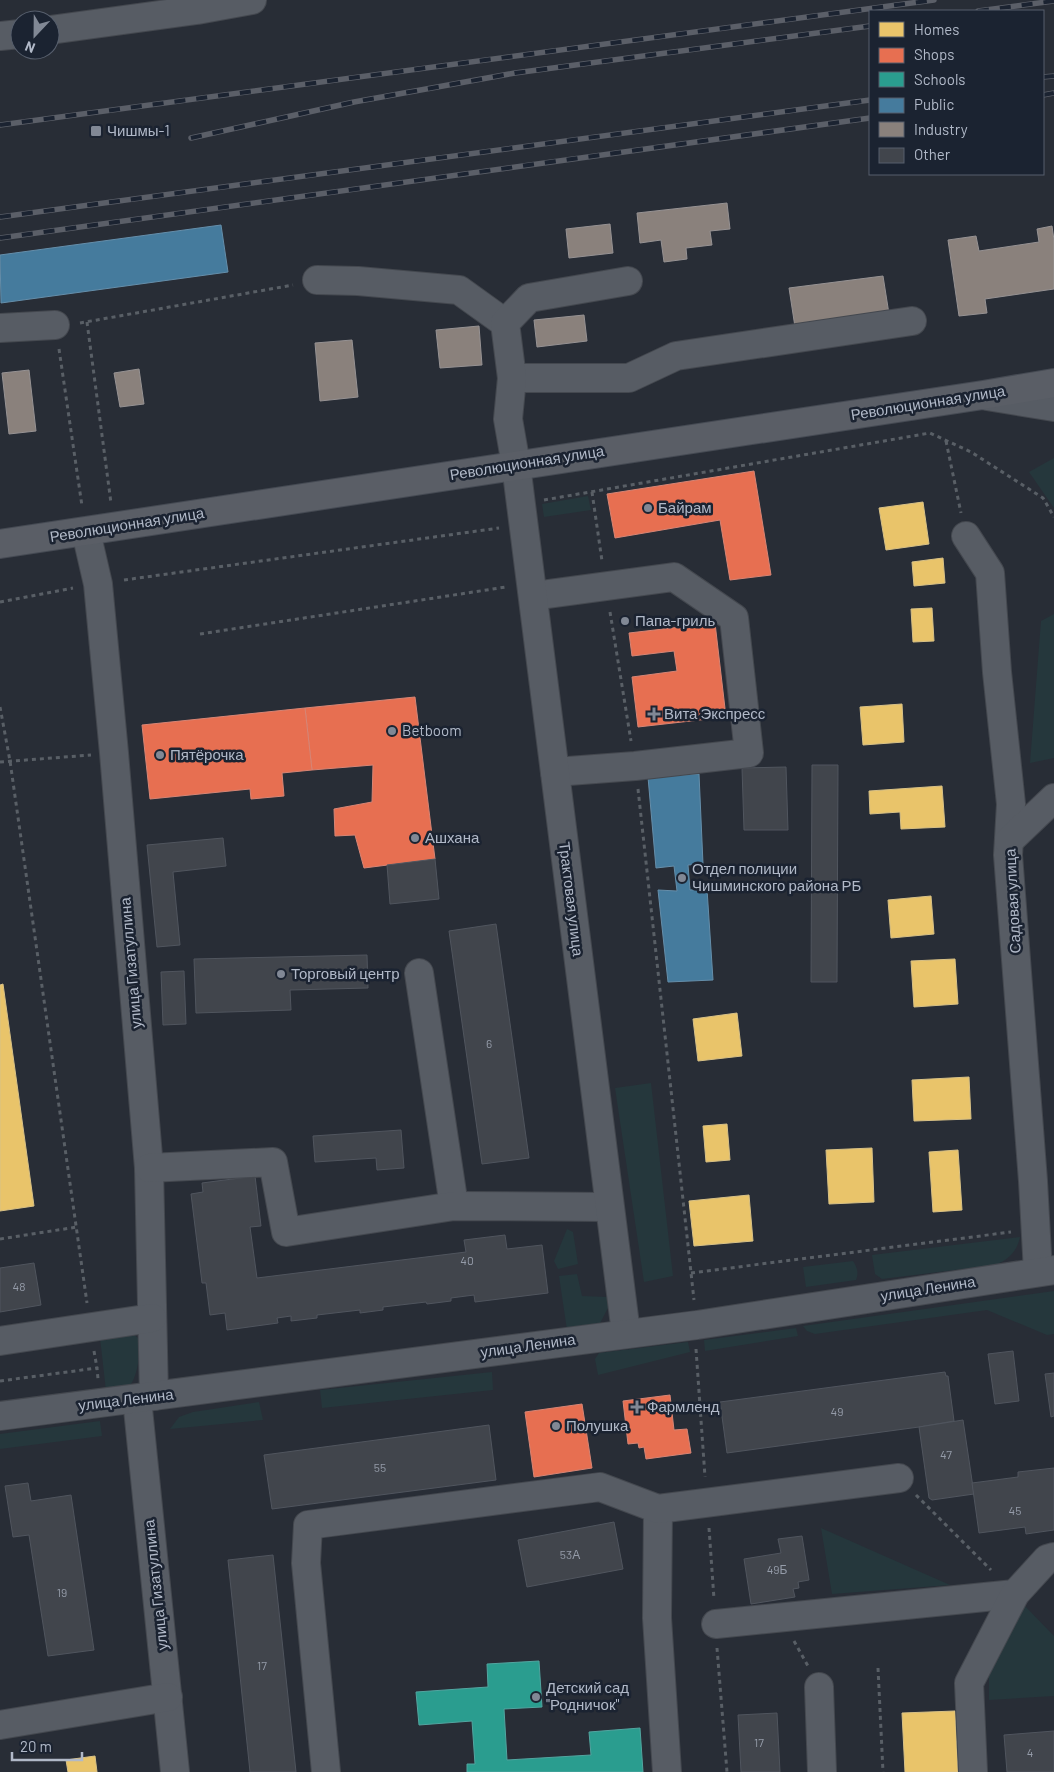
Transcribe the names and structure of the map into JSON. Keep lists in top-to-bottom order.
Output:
{
  "streets": {
    "main road": ["Революционная улица"],
    "street": [
      "Трактовая улица",
      "Садовая улица",
      "улица Гизатуллина",
      "улица Ленина"
    ]
  },
  "crossings": [
    ["Революционная улица", "Трактовая улица"],
    ["Революционная улица", "улица Гизатуллина"],
    ["Трактовая улица", "улица Ленина"],
    ["Садовая улица", "улица Ленина"],
    ["улица Гизатуллина", "улица Ленина"]
  ],
  "places": {
    "transit": ["Чишмы-1"],
    "other": [
      "Байрам",
      "Папа-гриль",
      "Betboom",
      "Пятёрочка",
      "Ашхана",
      "Отдел полиции Чишминского района РБ",
      "Торговый центр",
      "Полушка",
      "Детский сад \"Родничок\""
    ],
    "health": ["Вита Экспресс", "Фармленд"]
  },
  "house_numbers": [
    "6",
    "40",
    "48",
    "49",
    "47",
    "55",
    "45",
    "53А",
    "49Б",
    "19",
    "17",
    "17",
    "4"
  ],
  "legend": [
    "Homes",
    "Shops",
    "Schools",
    "Public",
    "Industry",
    "Other"
  ],
  "scale_bar": "20 m",
  "north": "bottom"
}
